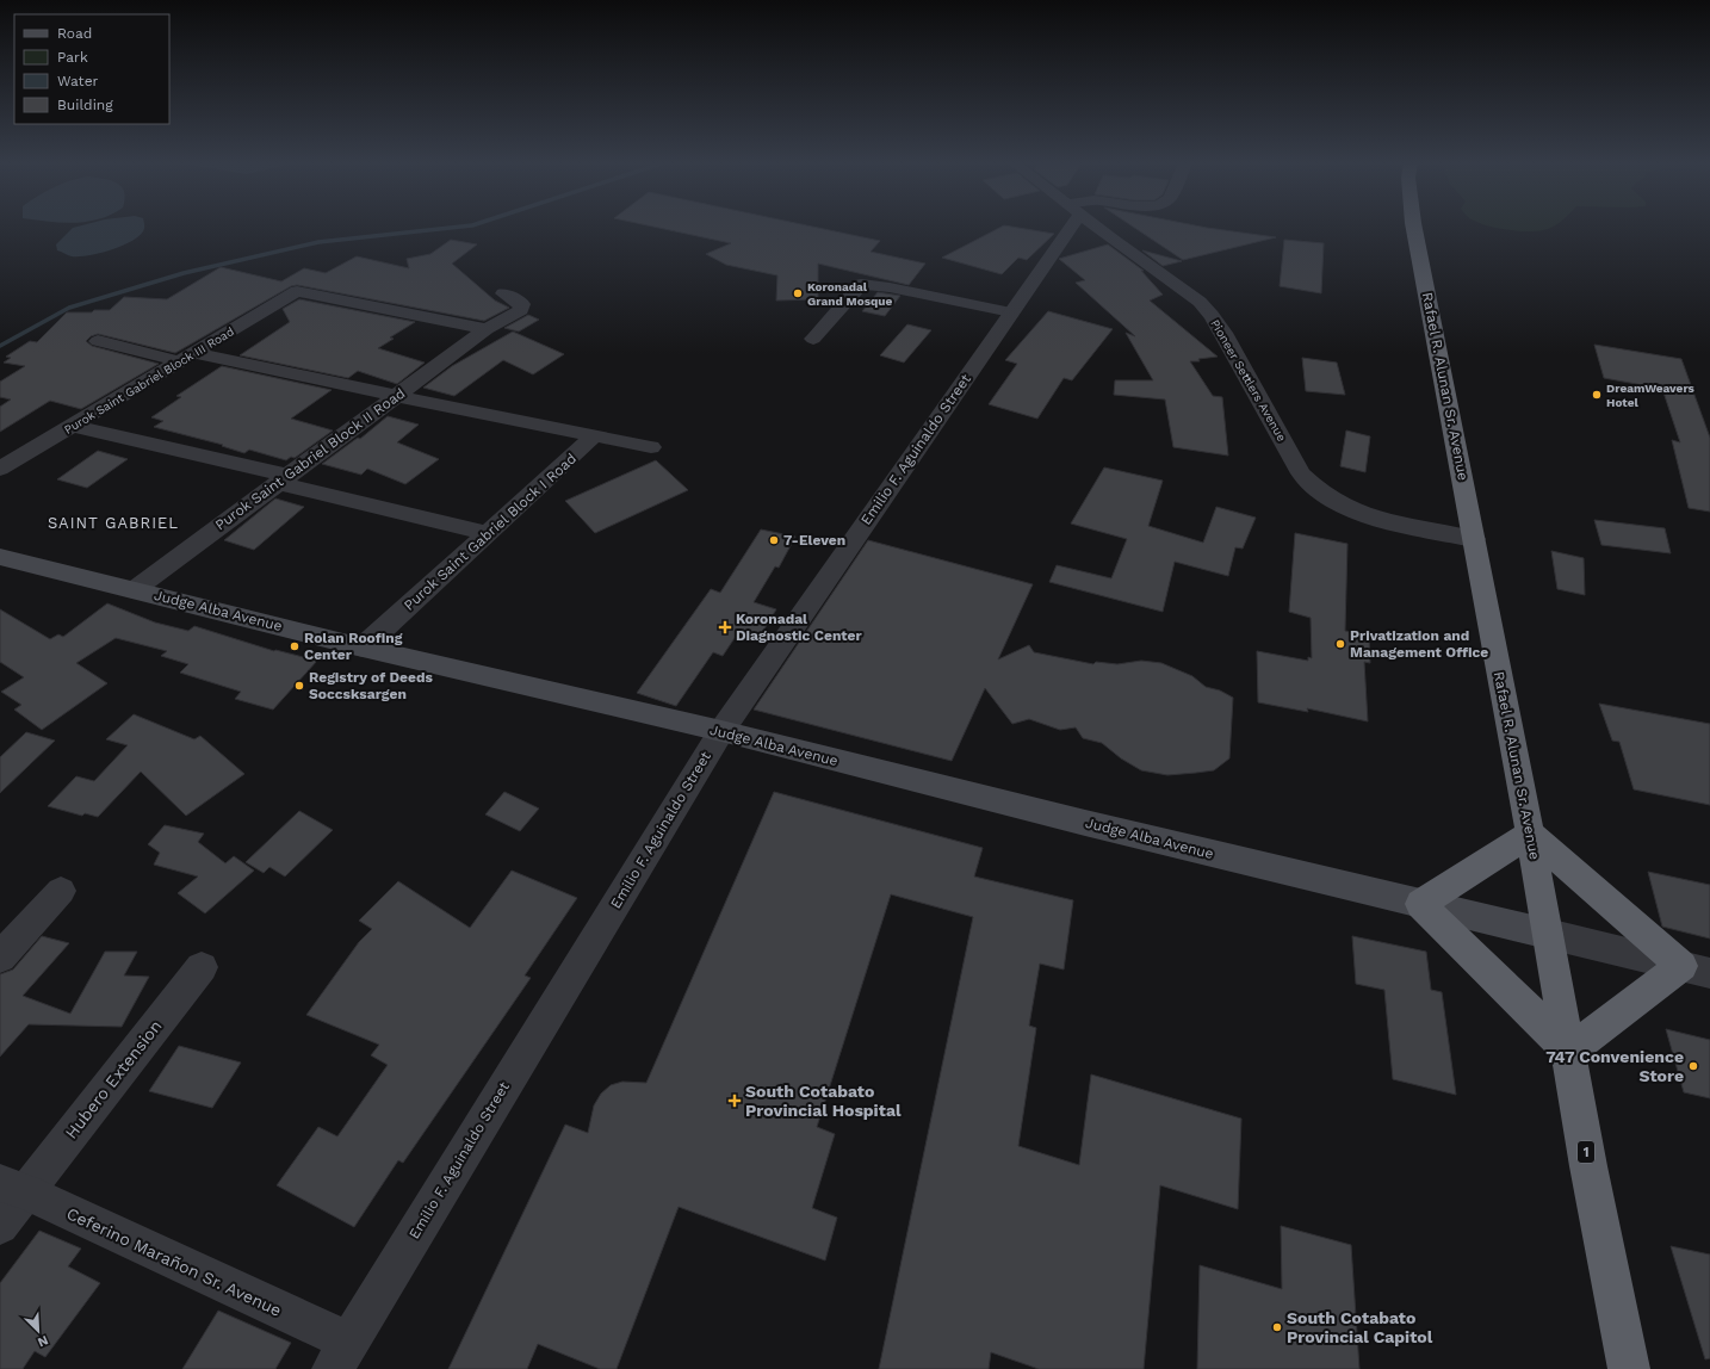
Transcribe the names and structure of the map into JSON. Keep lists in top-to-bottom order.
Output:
{
  "streets": {
    "highway": ["Rafael R. Alunan Sr. Avenue", "1"],
    "main road": ["Judge Alba Avenue"],
    "street": [
      "Purok Saint Gabriel Block III Road",
      "Pioneer Settlers Avenue",
      "Emilio F. Aguinaldo Street",
      "Purok Saint Gabriel Block II Road",
      "Purok Saint Gabriel Block I Road",
      "Hubero Extension",
      "Ceferino Marañon Sr. Avenue"
    ]
  },
  "crossings": [
    ["Purok Saint Gabriel Block III Road", "Purok Saint Gabriel Block II Road"],
    ["Pioneer Settlers Avenue", "Rafael R. Alunan Sr. Avenue"],
    ["Rafael R. Alunan Sr. Avenue", "Judge Alba Avenue"],
    ["Emilio F. Aguinaldo Street", "Judge Alba Avenue"],
    ["Emilio F. Aguinaldo Street", "Ceferino Marañon Sr. Avenue"],
    ["Purok Saint Gabriel Block II Road", "Judge Alba Avenue"],
    ["Purok Saint Gabriel Block I Road", "Judge Alba Avenue"],
    ["Hubero Extension", "Ceferino Marañon Sr. Avenue"]
  ],
  "districts": ["SAINT GABRIEL"],
  "places": {
    "other": [
      "Koronadal Grand Mosque",
      "DreamWeavers Hotel",
      "7-Eleven",
      "Privatization and Management Office",
      "Rolan Roofing Center",
      "Registry of Deeds Soccsksargen",
      "747 Convenience Store",
      "South Cotabato Provincial Capitol"
    ],
    "health": ["Koronadal Diagnostic Center", "South Cotabato Provincial Hospital"]
  },
  "legend": [
    "Road",
    "Park",
    "Water",
    "Building"
  ],
  "north": "bottom right"
}
